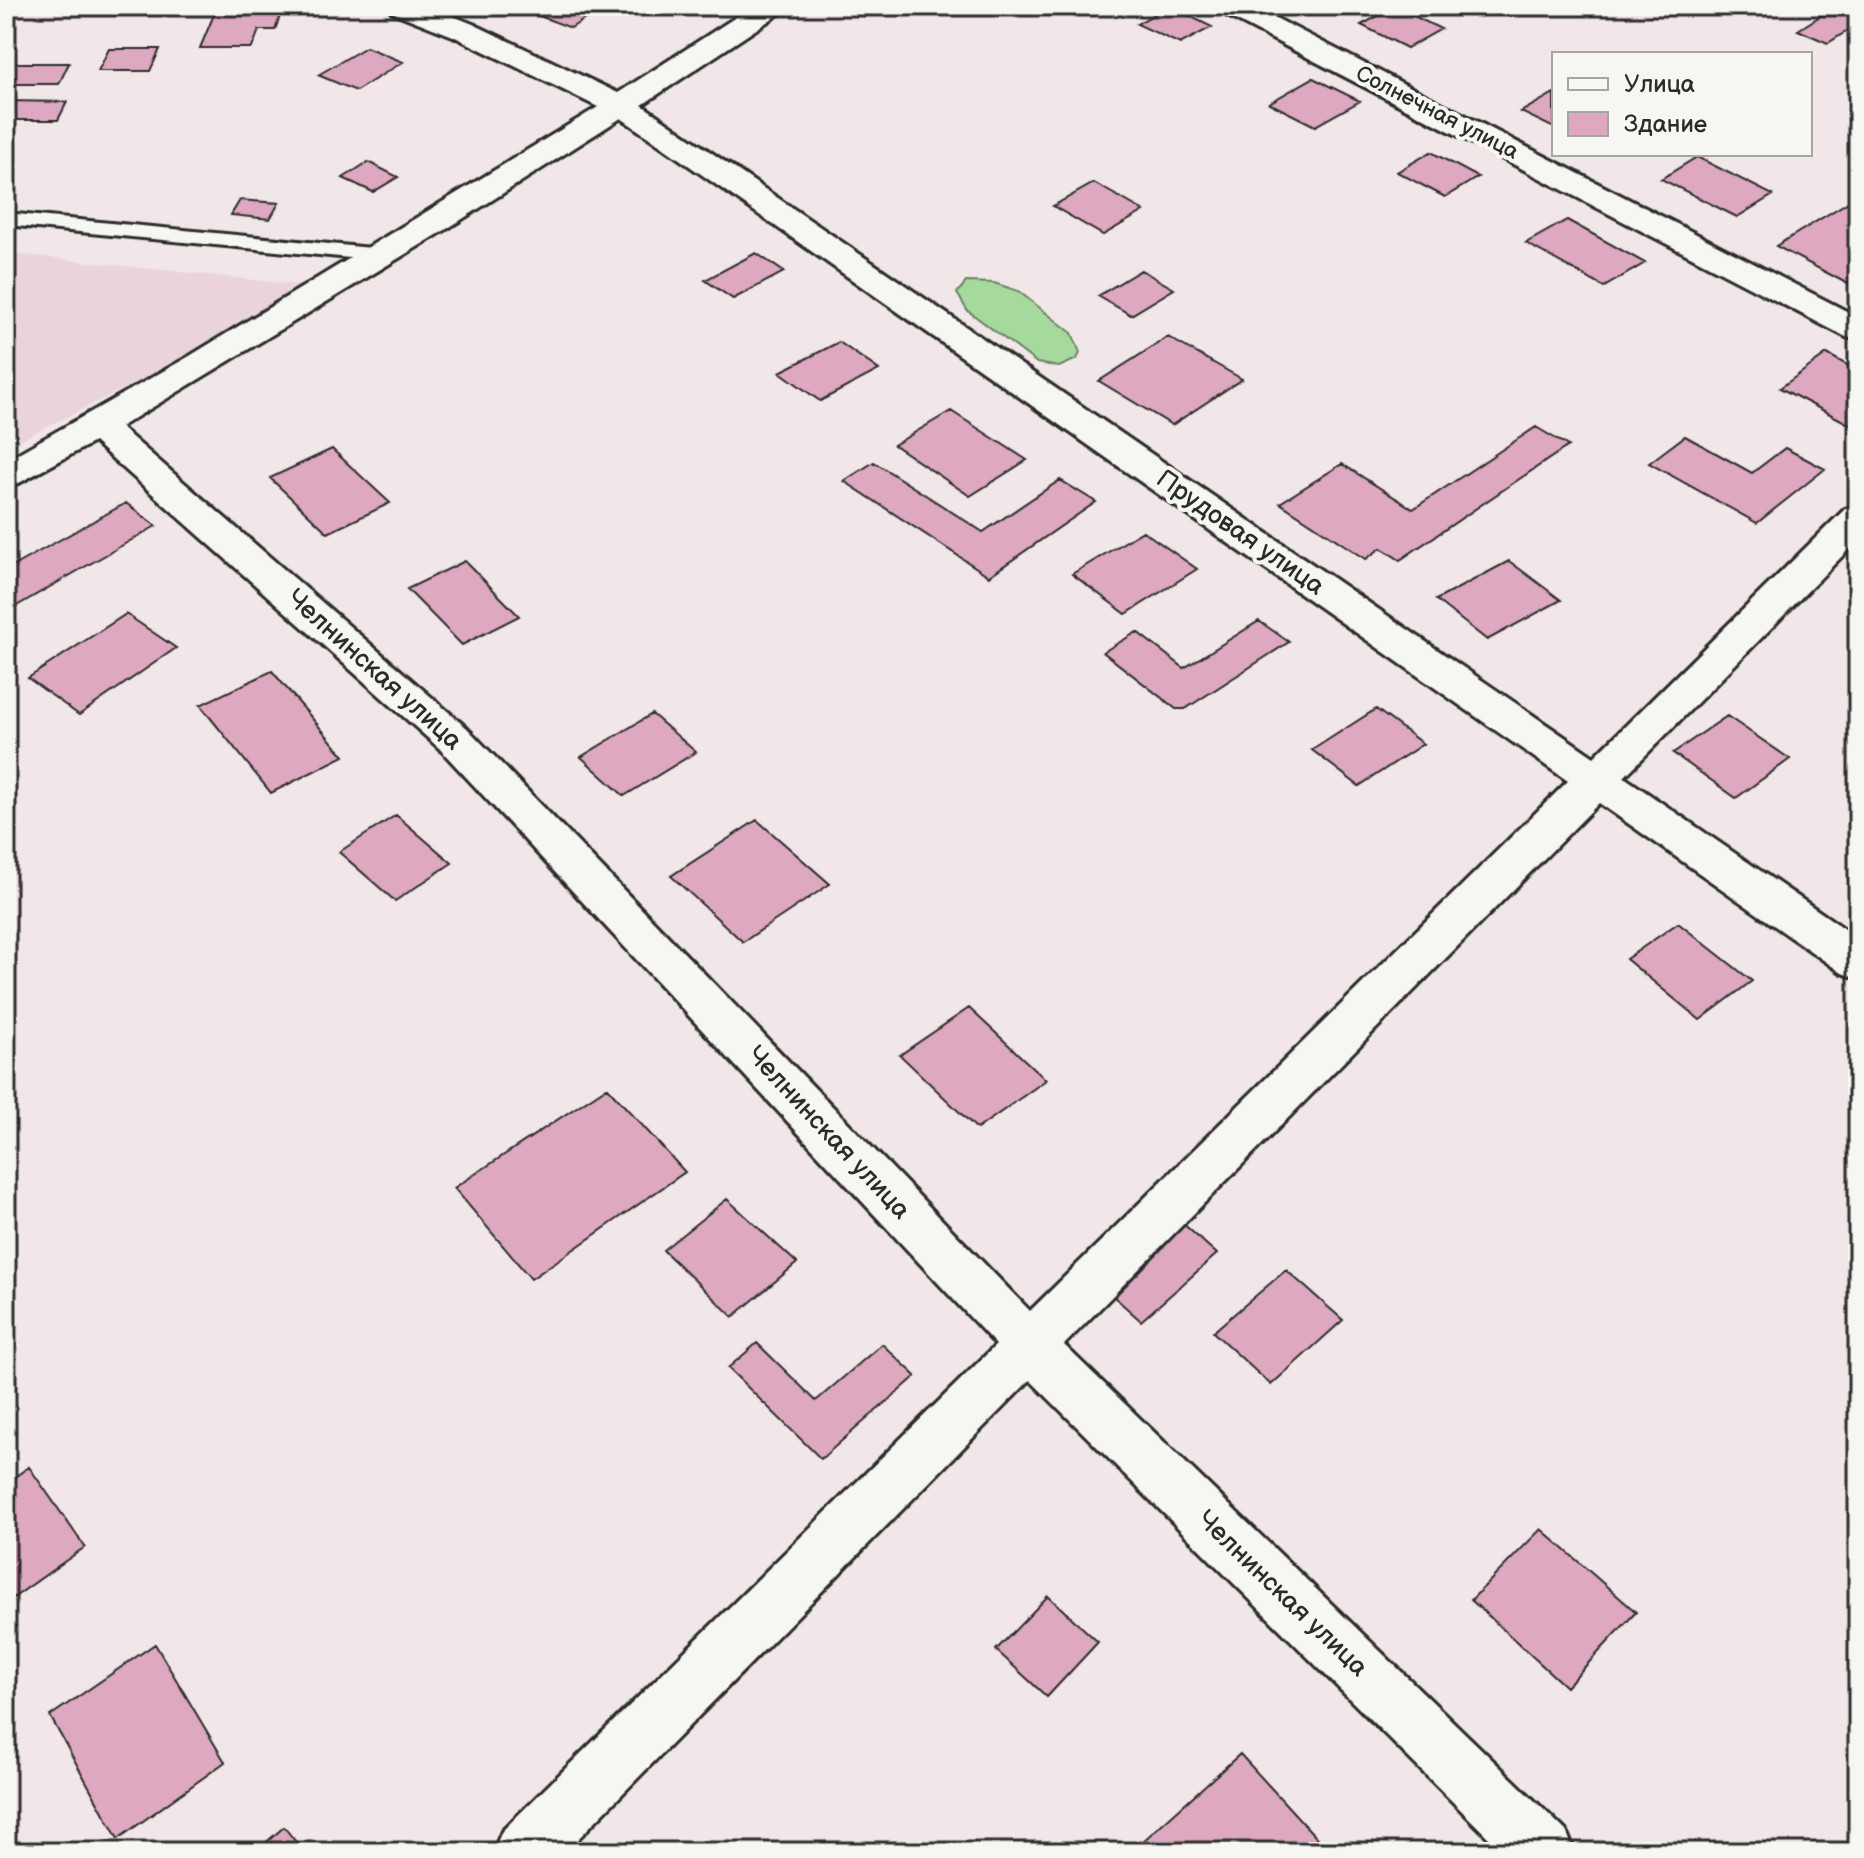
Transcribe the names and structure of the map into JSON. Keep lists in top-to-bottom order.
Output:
{
  "streets": {
    "street": ["Солнечная улица", "Прудовая улица", "Челнинская улица"]
  },
  "legend": ["Улица", "Здание"]
}
